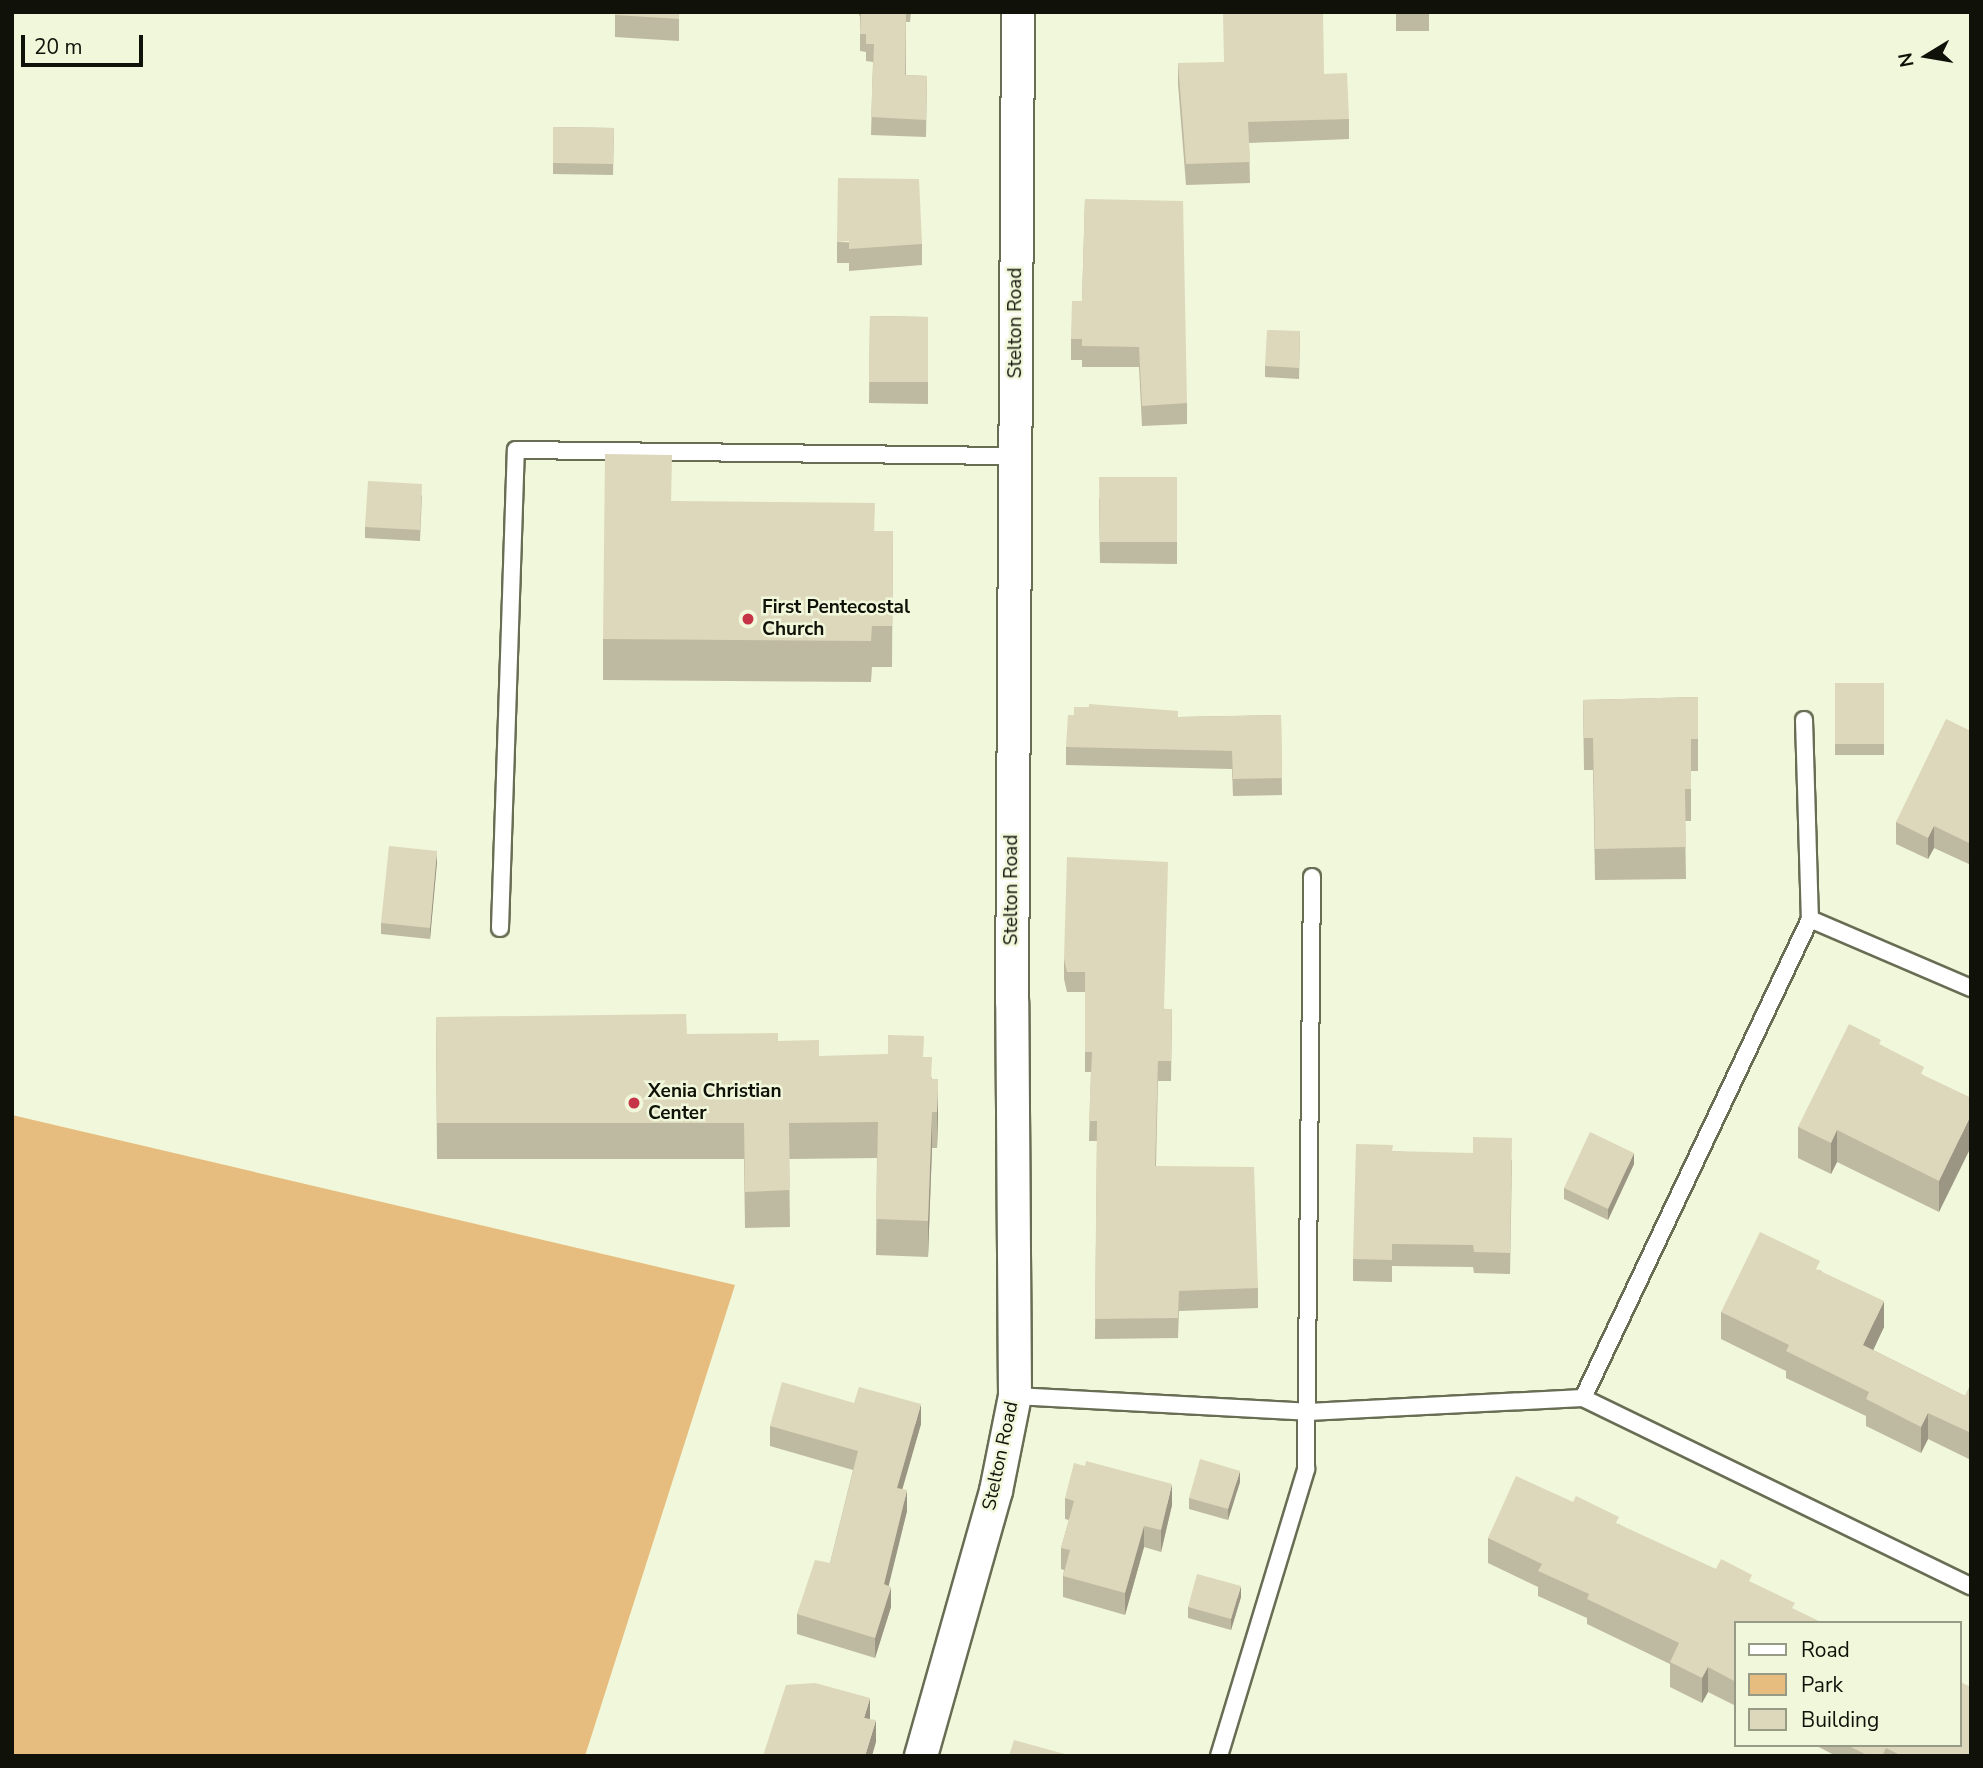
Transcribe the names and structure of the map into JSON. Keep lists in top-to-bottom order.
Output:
{
  "streets": {
    "street": ["Stelton Road"]
  },
  "places": ["First Pentecostal Church", "Xenia Christian Center"],
  "legend": ["Road", "Park", "Building"],
  "scale_bar": "20 m",
  "north": "left"
}
